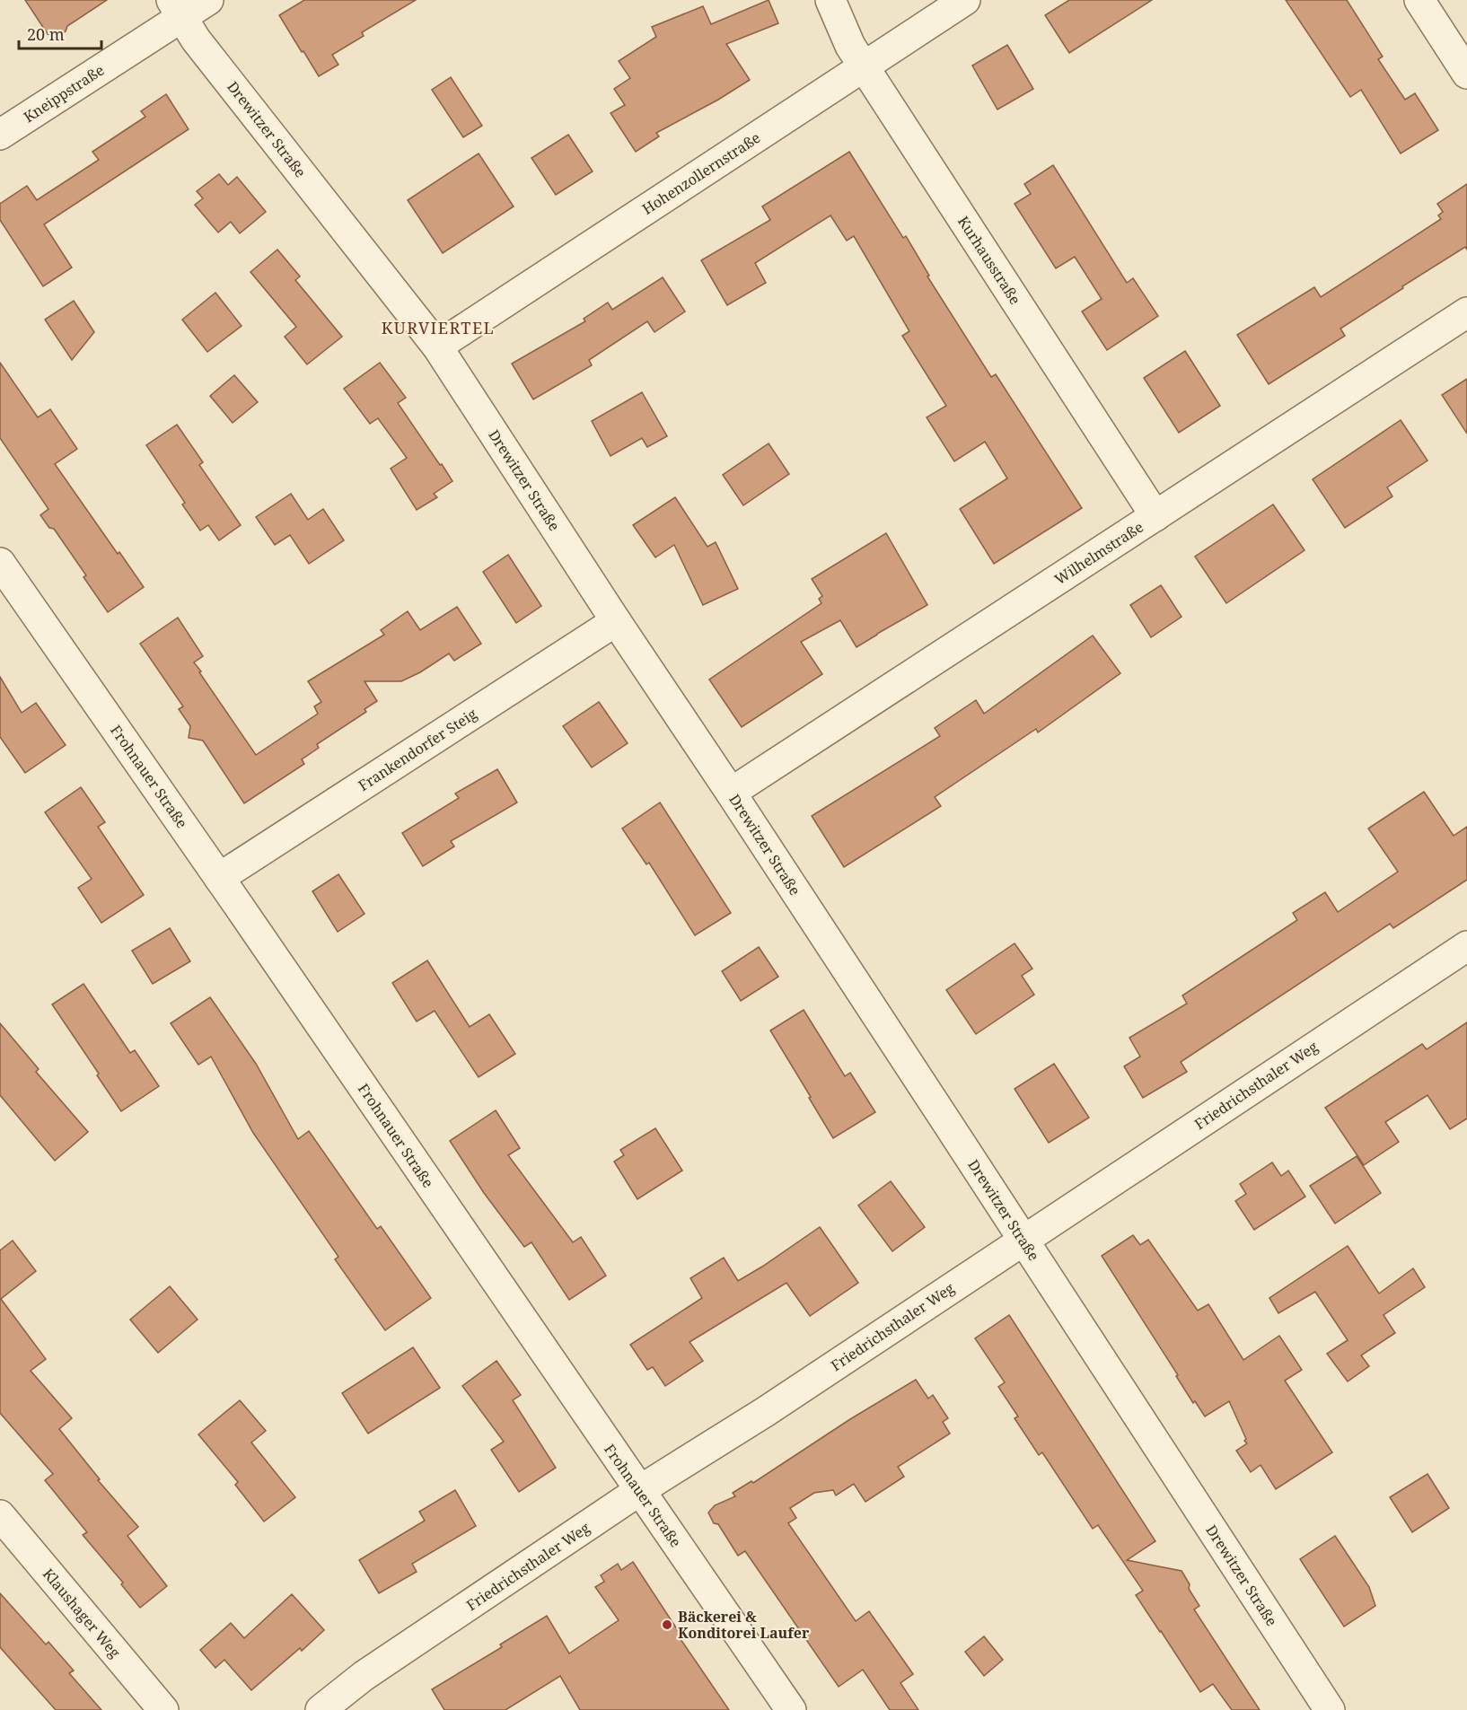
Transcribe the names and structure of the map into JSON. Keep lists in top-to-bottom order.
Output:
{
  "streets": {
    "street": [
      "Kneippstraße",
      "Drewitzer Straße",
      "Hohenzollernstraße",
      "Kurhausstraße",
      "Wilhelmstraße",
      "Frankendorfer Steig",
      "Frohnauer Straße",
      "Friedrichsthaler Weg",
      "Klaushager Weg"
    ]
  },
  "crossings": [
    ["Kneippstraße", "Drewitzer Straße"],
    ["Drewitzer Straße", "Hohenzollernstraße"],
    ["Drewitzer Straße", "Wilhelmstraße"],
    ["Drewitzer Straße", "Frankendorfer Steig"],
    ["Drewitzer Straße", "Friedrichsthaler Weg"],
    ["Hohenzollernstraße", "Kurhausstraße"],
    ["Kurhausstraße", "Wilhelmstraße"],
    ["Frankendorfer Steig", "Frohnauer Straße"],
    ["Frohnauer Straße", "Friedrichsthaler Weg"]
  ],
  "districts": ["KURVIERTEL"],
  "places": ["Bäckerei & Konditorei Laufer"],
  "scale_bar": "20 m"
}
